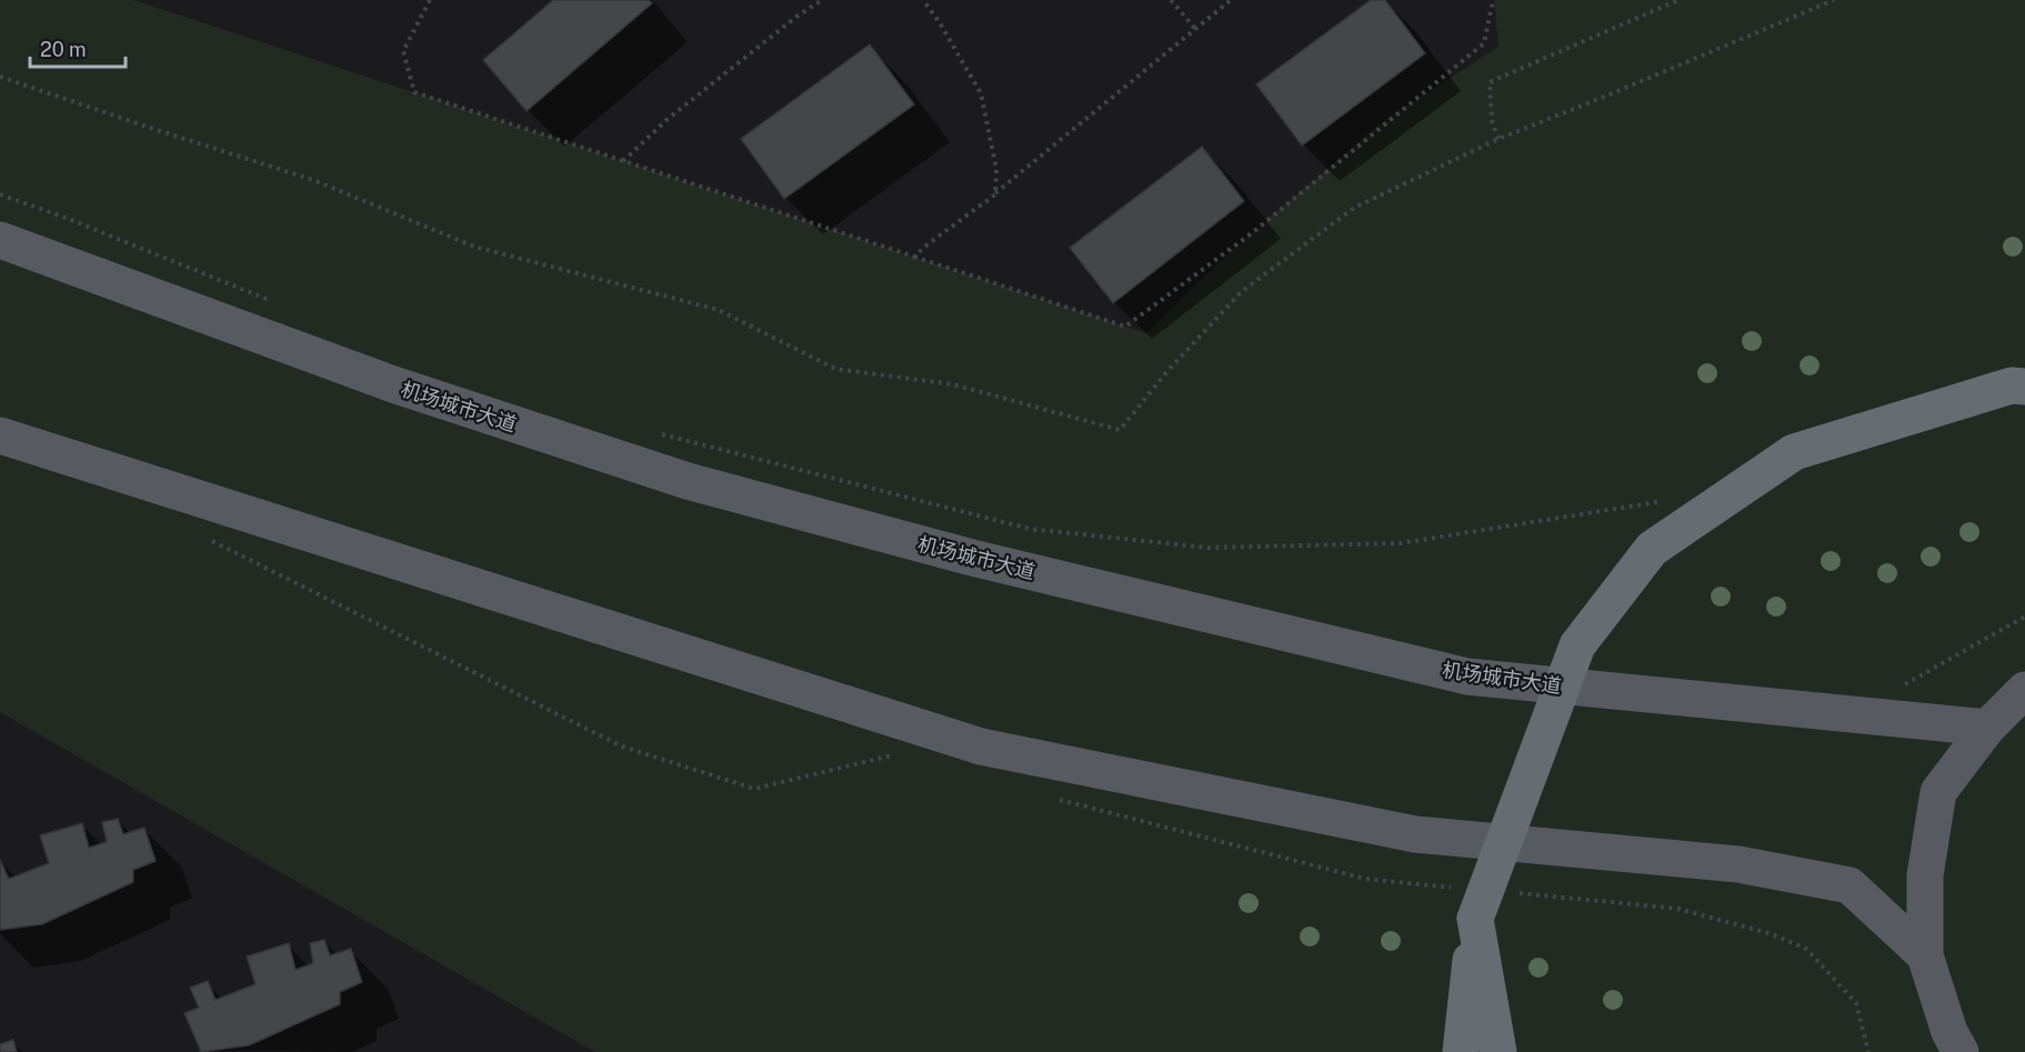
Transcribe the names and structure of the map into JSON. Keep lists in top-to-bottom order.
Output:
{
  "streets": {
    "main road": ["机场城市大道"]
  },
  "scale_bar": "20 m"
}
